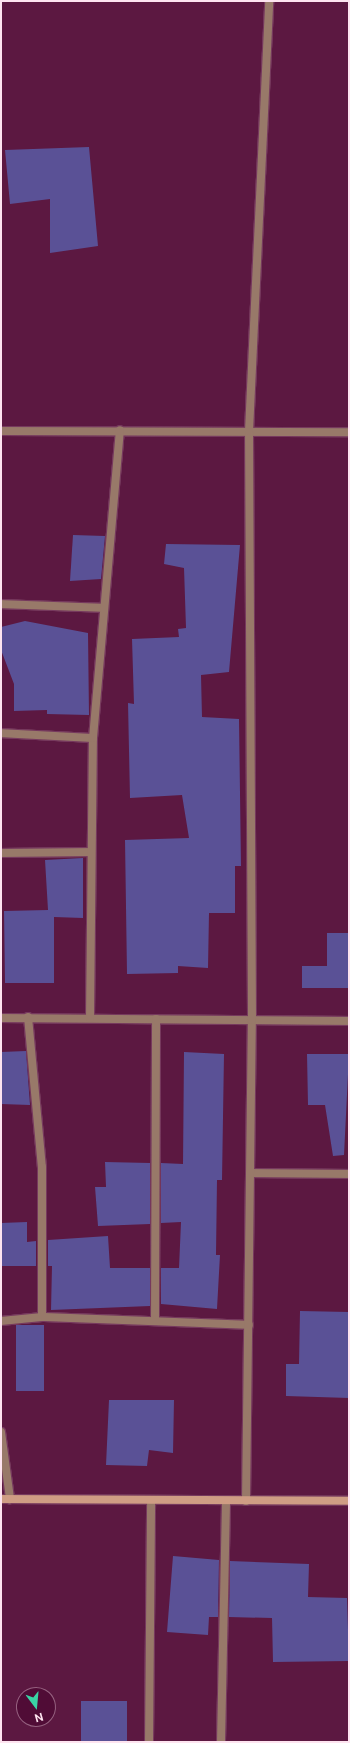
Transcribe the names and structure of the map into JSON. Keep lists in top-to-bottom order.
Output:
{
  "north": "bottom"
}
